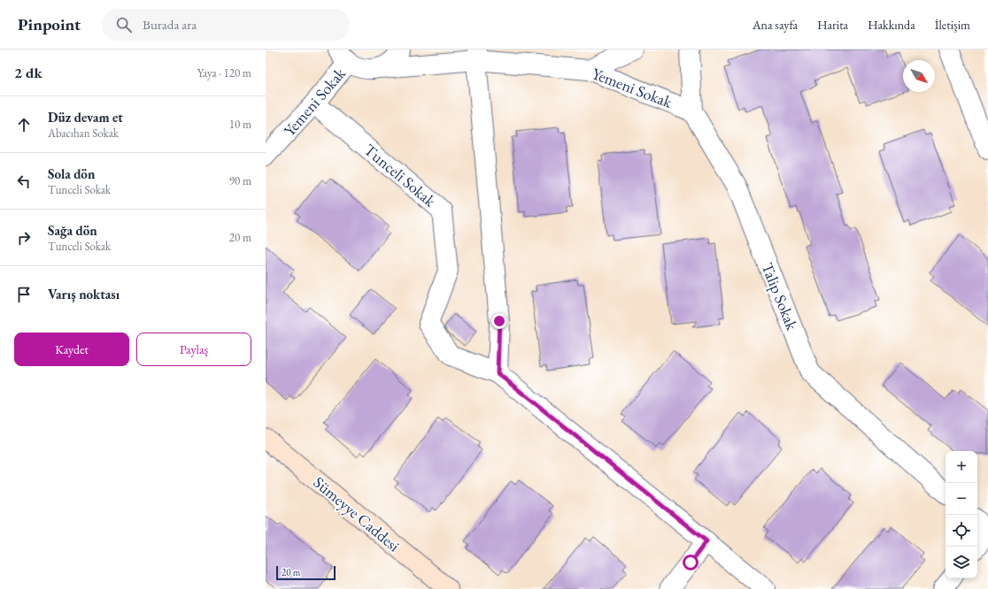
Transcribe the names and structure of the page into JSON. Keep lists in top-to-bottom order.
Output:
{
  "streets": {
    "street": [
      "Yemeni Sokak",
      "Tunceli Sokak",
      "Talip Sokak",
      "Sümeyye Caddesi"
    ]
  },
  "crossings": [
    ["Yemeni Sokak", "Tunceli Sokak"],
    ["Yemeni Sokak", "Talip Sokak"]
  ],
  "scale_bar": "20 m",
  "north": "bottom right",
  "page": {
    "header": "Pinpoint",
    "search": "Burada ara",
    "nav": [
      "Ana sayfa",
      "Harita",
      "Hakkında",
      "İletişim"
    ],
    "heading": ["2 dk", "Yaya · 120 m"],
    "list": [
      ["Düz devam et", "Abacıhan Sokak", "10 m"],
      ["Sola dön", "Tunceli Sokak", "90 m"],
      ["Sağa dön", "Tunceli Sokak", "20 m"],
      "Varış noktası"
    ],
    "buttons": ["Kaydet", "Paylaş"],
    "map_buttons": ["+", "−"],
    "scale": "20 m"
  }
}
